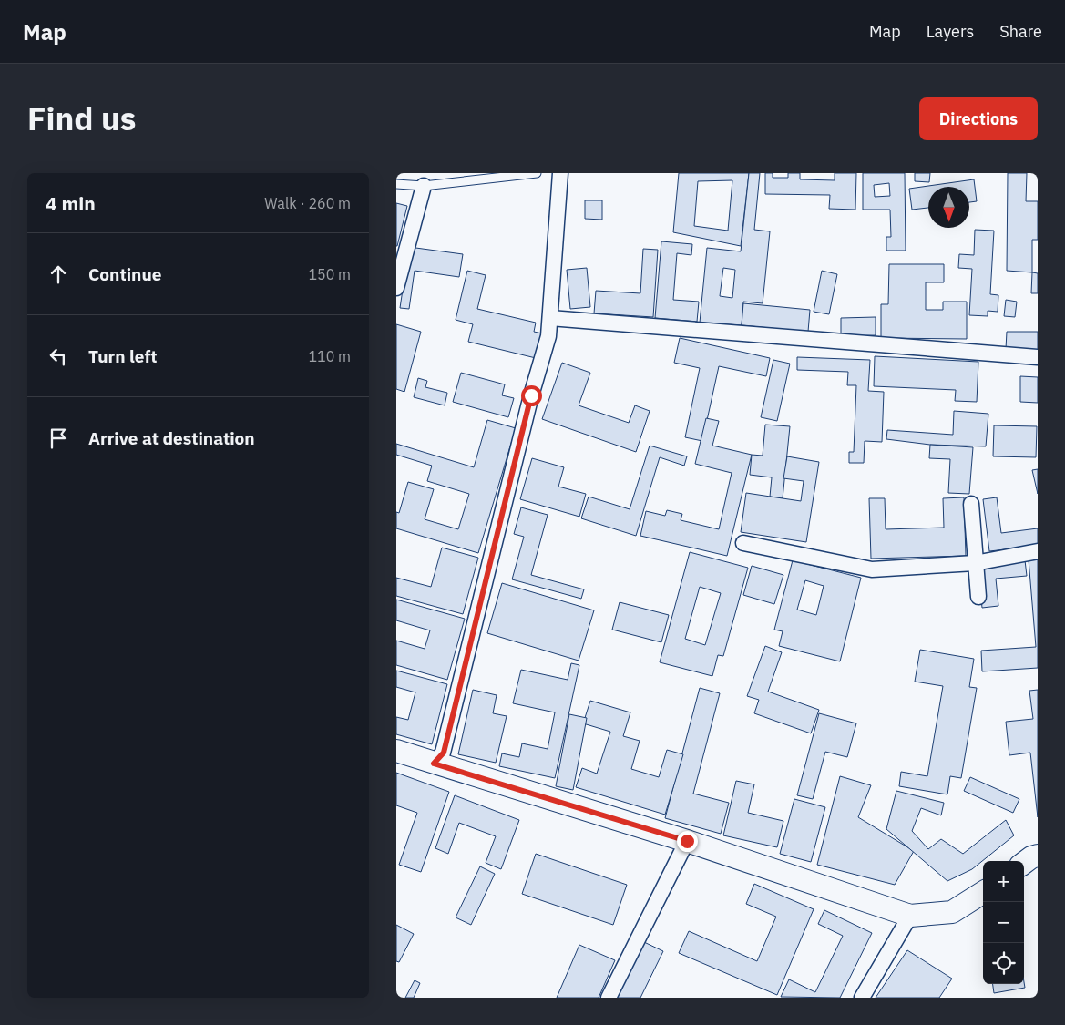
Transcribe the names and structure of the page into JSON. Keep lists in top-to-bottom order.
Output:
{
  "north": "bottom",
  "page": {
    "header": "Map",
    "nav": ["Map", "Layers", "Share"],
    "title": "Find us",
    "buttons": "Directions",
    "heading": ["4 min", "Walk · 260 m"],
    "list": [
      ["Continue", "150 m"],
      ["Turn left", "110 m"],
      "Arrive at destination"
    ],
    "map_buttons": ["+", "−"]
  }
}
